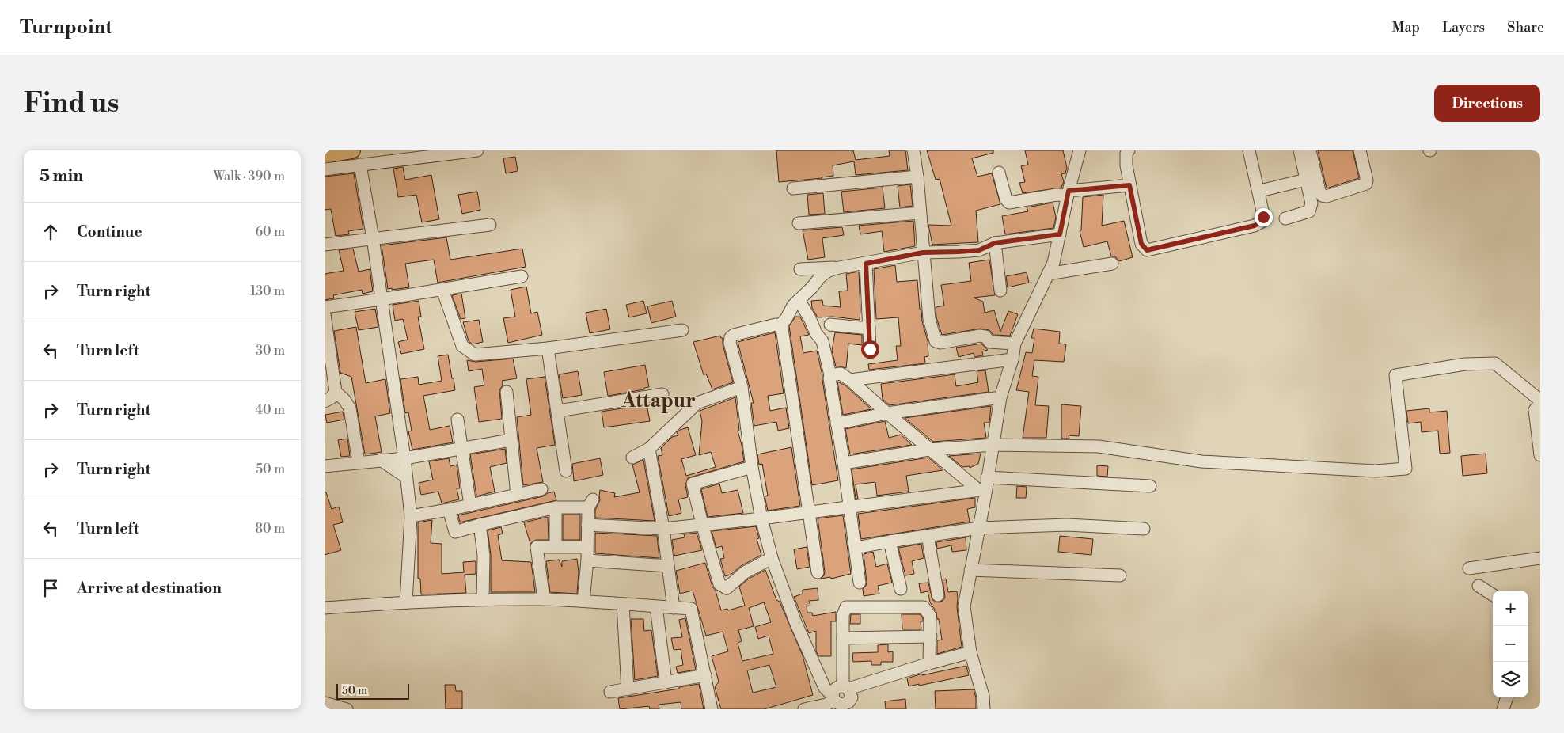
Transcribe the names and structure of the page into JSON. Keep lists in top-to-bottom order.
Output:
{
  "districts": ["Attapur"],
  "scale_bar": "50 m",
  "page": {
    "header": "Turnpoint",
    "nav": ["Map", "Layers", "Share"],
    "buttons": "Directions",
    "title": "Find us",
    "heading": ["5 min", "Walk · 390 m"],
    "list": [
      ["Continue", "60 m"],
      ["Turn right", "130 m"],
      ["Turn left", "30 m"],
      ["Turn right", "40 m"],
      ["Turn right", "50 m"],
      ["Turn left", "80 m"],
      "Arrive at destination"
    ],
    "map_buttons": ["+", "−"],
    "scale": "50 m"
  }
}
